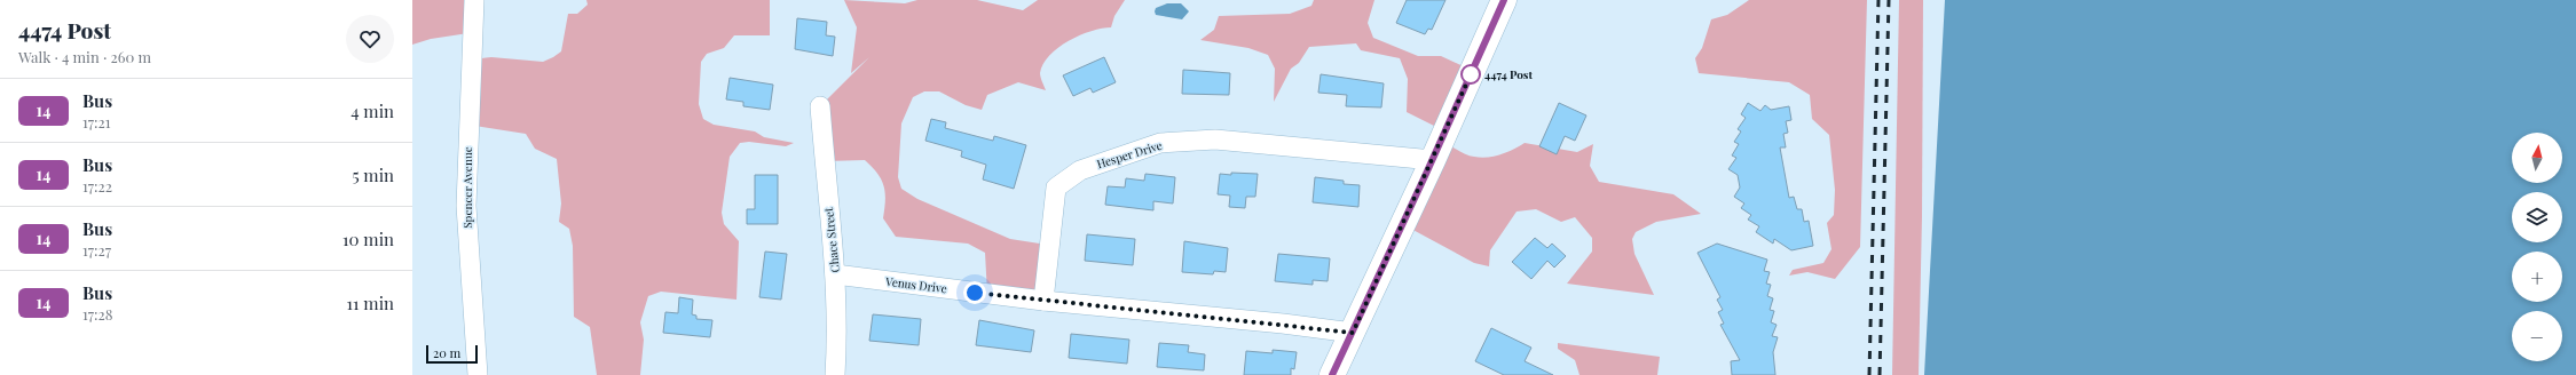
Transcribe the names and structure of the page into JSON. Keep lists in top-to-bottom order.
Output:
{
  "streets": {
    "street": [
      "Hesper Drive",
      "Spencer Avenue",
      "Chace Street",
      "Venus Drive"
    ]
  },
  "crossings": [
    ["Hesper Drive", "Venus Drive"],
    ["Chace Street", "Venus Drive"]
  ],
  "places": ["4474 Post"],
  "lines": ["bus line 14"],
  "scale_bar": "20 m",
  "north": "top",
  "page": {
    "heading": ["4474 Post", "Walk · 4 min · 260 m"],
    "list": [
      {
        "mark": "14",
        "name": "Bus",
        "note": "17:21",
        "value": "4 min"
      },
      {
        "mark": "14",
        "name": "Bus",
        "note": "17:22",
        "value": "5 min"
      },
      {
        "mark": "14",
        "name": "Bus",
        "note": "17:27",
        "value": "10 min"
      },
      {
        "mark": "14",
        "name": "Bus",
        "note": "17:28",
        "value": "11 min"
      }
    ],
    "map_buttons": ["+", "−"],
    "scale": "20 m"
  }
}
